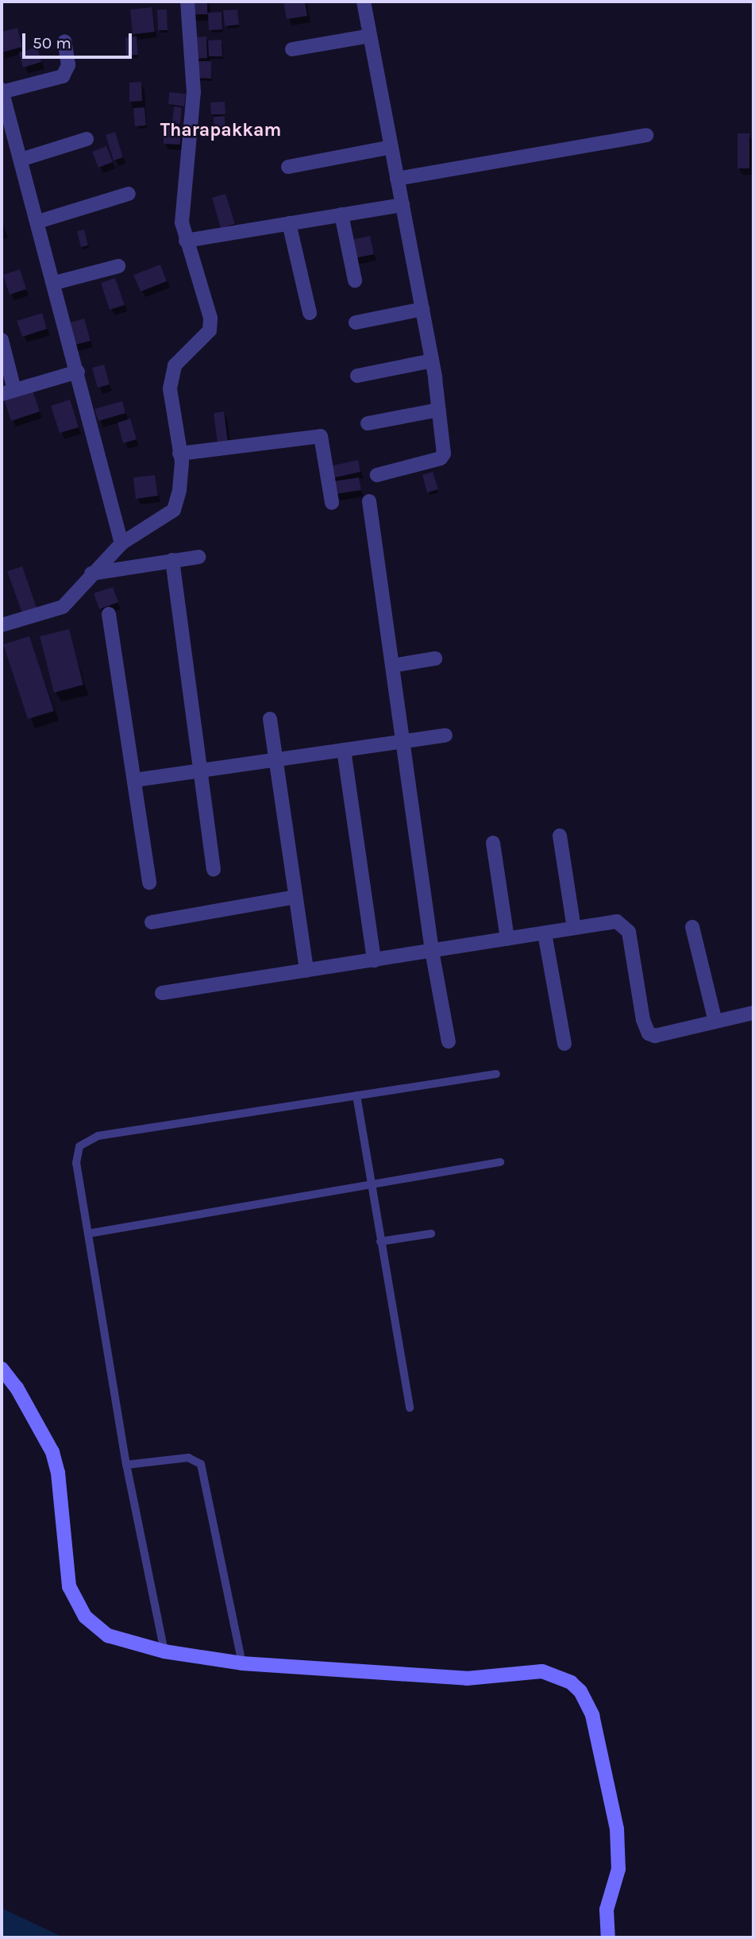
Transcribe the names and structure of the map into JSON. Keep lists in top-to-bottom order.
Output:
{
  "districts": ["Tharapakkam"],
  "scale_bar": "50 m"
}
